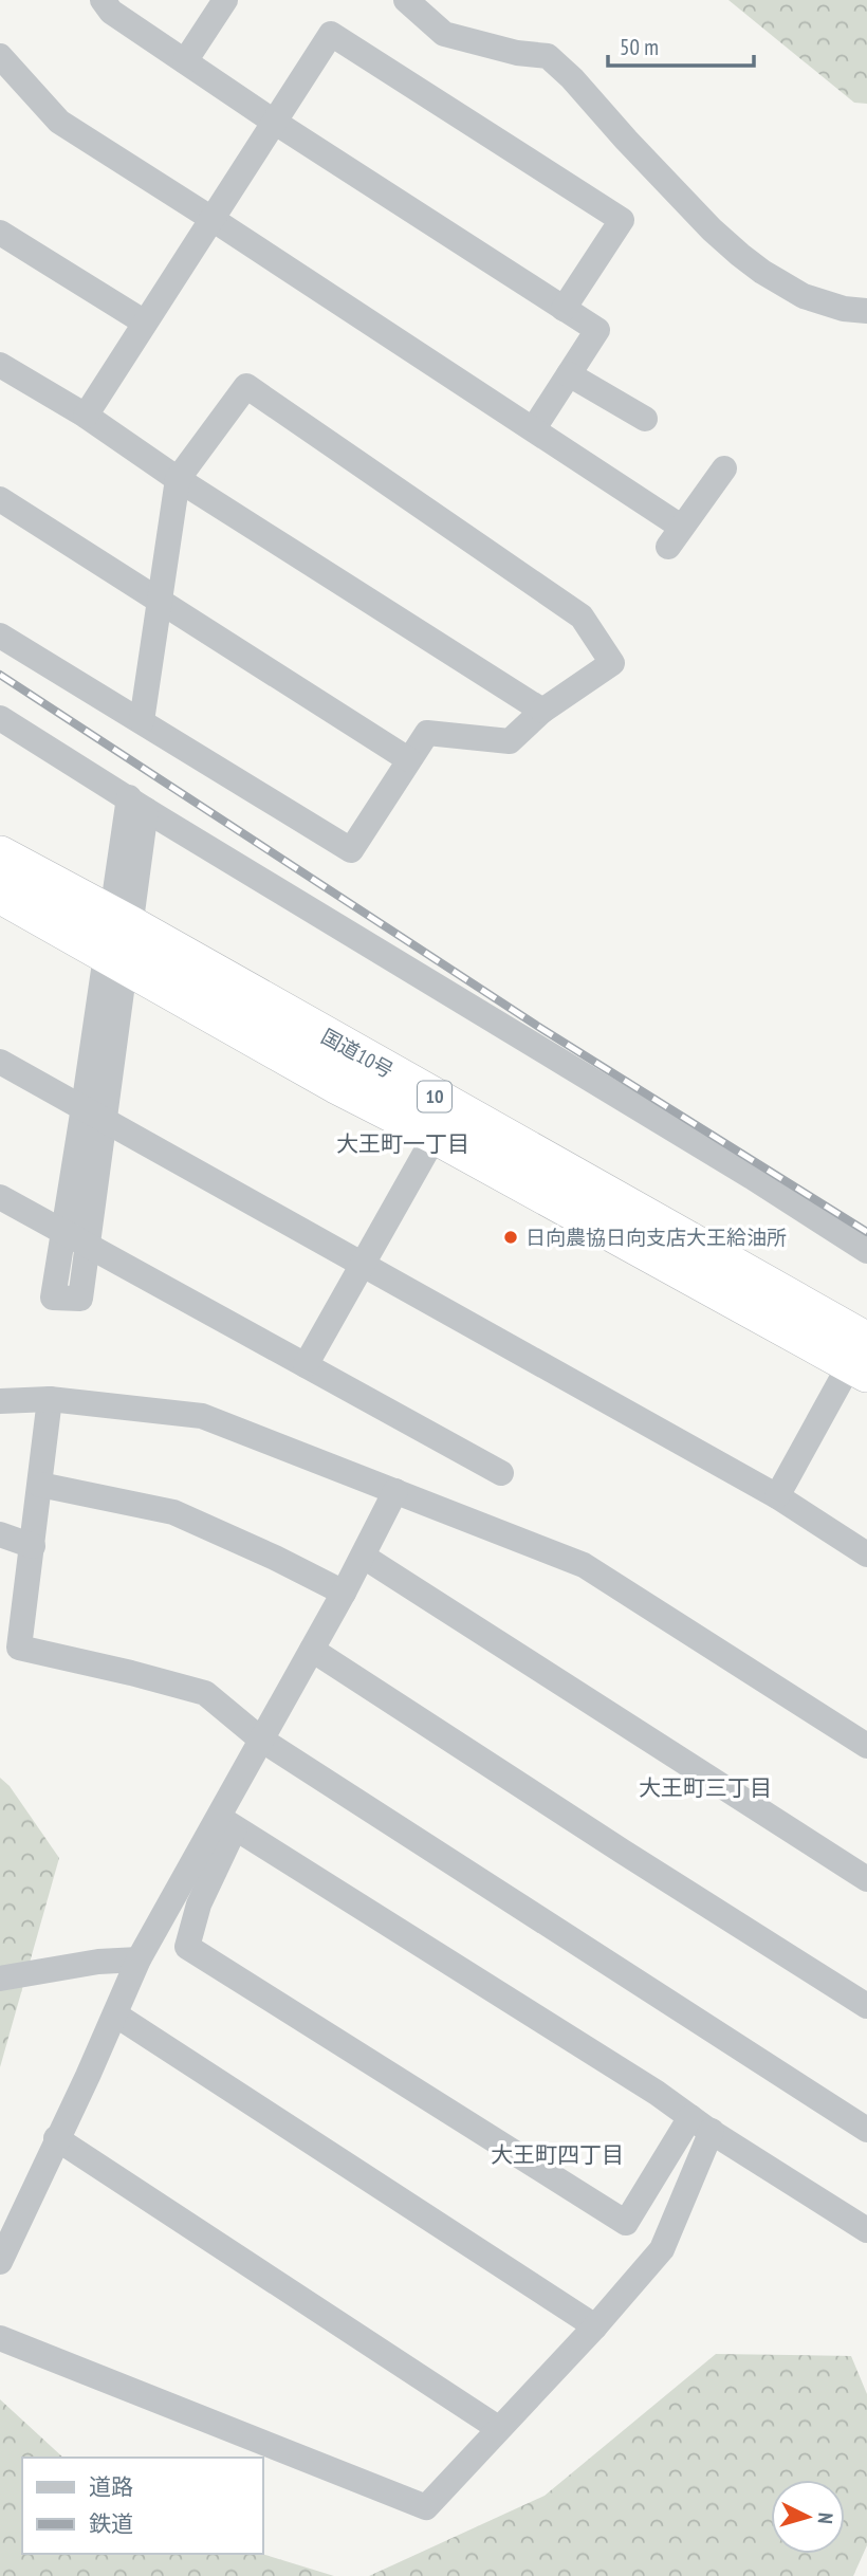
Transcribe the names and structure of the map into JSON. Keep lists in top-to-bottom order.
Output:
{
  "streets": {
    "highway": ["国道10号", "10"]
  },
  "districts": ["大王町一丁目", "大王町三丁目", "大王町四丁目"],
  "places": ["日向農協日向支店大王給油所"],
  "legend": ["道路", "鉄道"],
  "scale_bar": "50 m",
  "north": "right"
}
